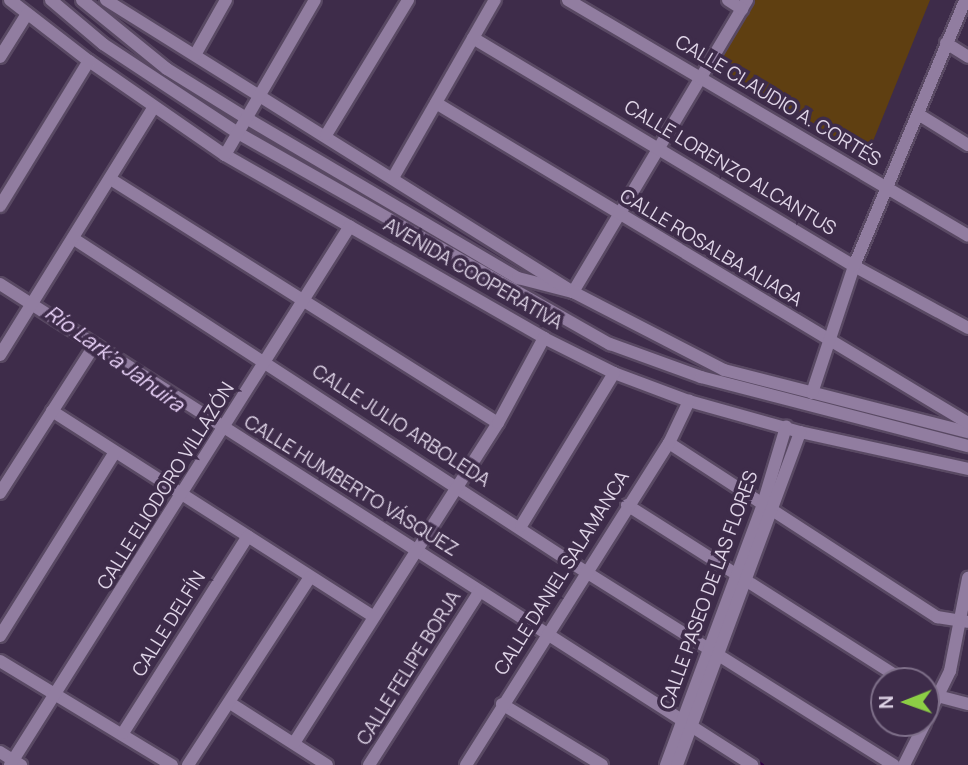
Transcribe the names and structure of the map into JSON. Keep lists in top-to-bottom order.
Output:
{
  "streets": {
    "street": [
      "CALLE CLAUDIO A. CORTÉS",
      "CALLE LORENZO ALCANTUS",
      "CALLE ROSALBA ALIAGA",
      "AVENIDA COOPERATIVA",
      "CALLE JULIO ARBOLEDA",
      "CALLE ELIODORO VILLAZÓN",
      "CALLE HUMBERTO VÁSQUEZ",
      "CALLE DANIEL SALAMANCA",
      "CALLE PASEO DE LAS FLORES",
      "CALLE DELFÍN",
      "CALLE FELIPE BORJA"
    ]
  },
  "crossings": [
    ["AVENIDA COOPERATIVA", "CALLE ELIODORO VILLAZÓN"],
    ["AVENIDA COOPERATIVA", "CALLE DANIEL SALAMANCA"],
    ["AVENIDA COOPERATIVA", "CALLE PASEO DE LAS FLORES"],
    ["CALLE JULIO ARBOLEDA", "CALLE ELIODORO VILLAZÓN"],
    ["CALLE JULIO ARBOLEDA", "CALLE DANIEL SALAMANCA"],
    ["CALLE JULIO ARBOLEDA", "CALLE PASEO DE LAS FLORES"],
    ["CALLE ELIODORO VILLAZÓN", "CALLE HUMBERTO VÁSQUEZ"],
    ["CALLE HUMBERTO VÁSQUEZ", "CALLE DANIEL SALAMANCA"],
    ["CALLE HUMBERTO VÁSQUEZ", "CALLE PASEO DE LAS FLORES"],
    ["CALLE HUMBERTO VÁSQUEZ", "CALLE FELIPE BORJA"]
  ],
  "water": ["Río Lark’a Jahuira"],
  "north": "left"
}
